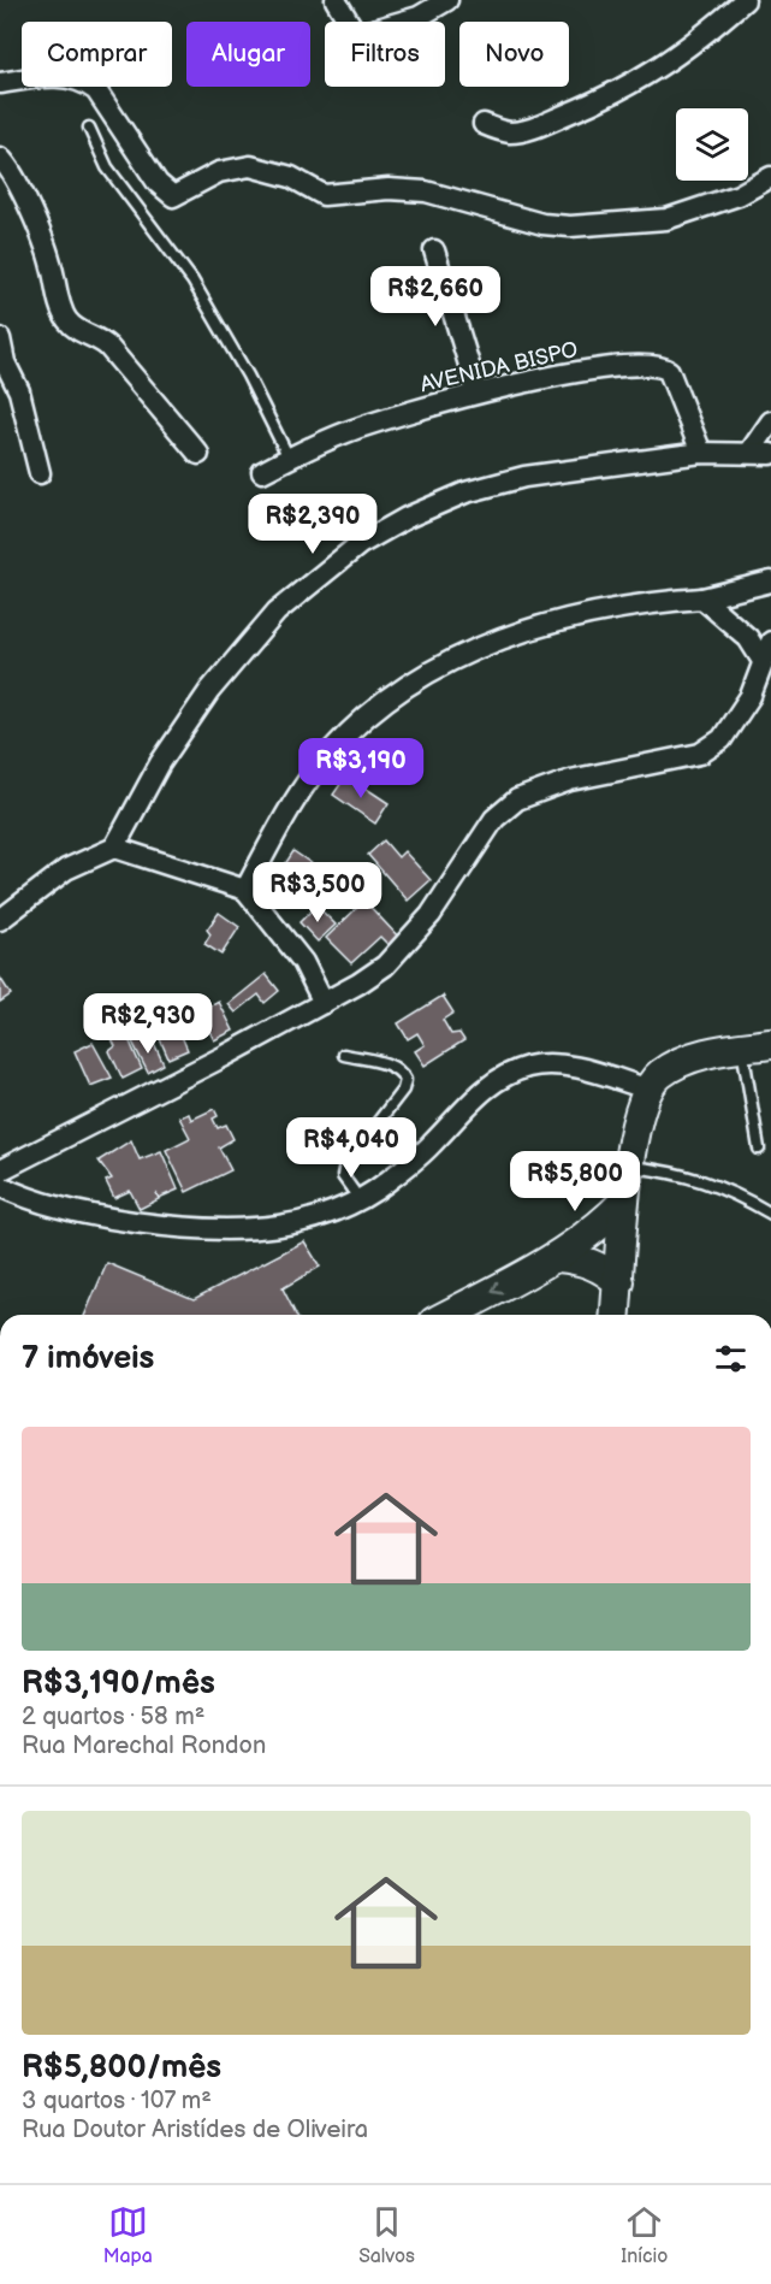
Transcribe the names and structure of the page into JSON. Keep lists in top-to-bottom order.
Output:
{
  "streets": {
    "street": ["AVENIDA BISPO"]
  },
  "page": {
    "chip": [
      "Comprar",
      "Alugar",
      "Filtros",
      "Novo"
    ],
    "price": [
      "R$2,660",
      "R$2,390",
      "R$3,190",
      "R$3,500",
      "R$2,930",
      "R$4,040",
      "R$5,800"
    ],
    "heading": "7 imóveis",
    "list": [
      {
        "name": "R$3,190/mês",
        "note": "2 quartos · 58 m² · Rua Marechal Rondon"
      },
      {
        "name": "R$5,800/mês",
        "note": "3 quartos · 107 m² · Rua Doutor Aristídes de Oliveira"
      }
    ],
    "tabs": ["Mapa", "Salvos", "Início"]
  }
}
